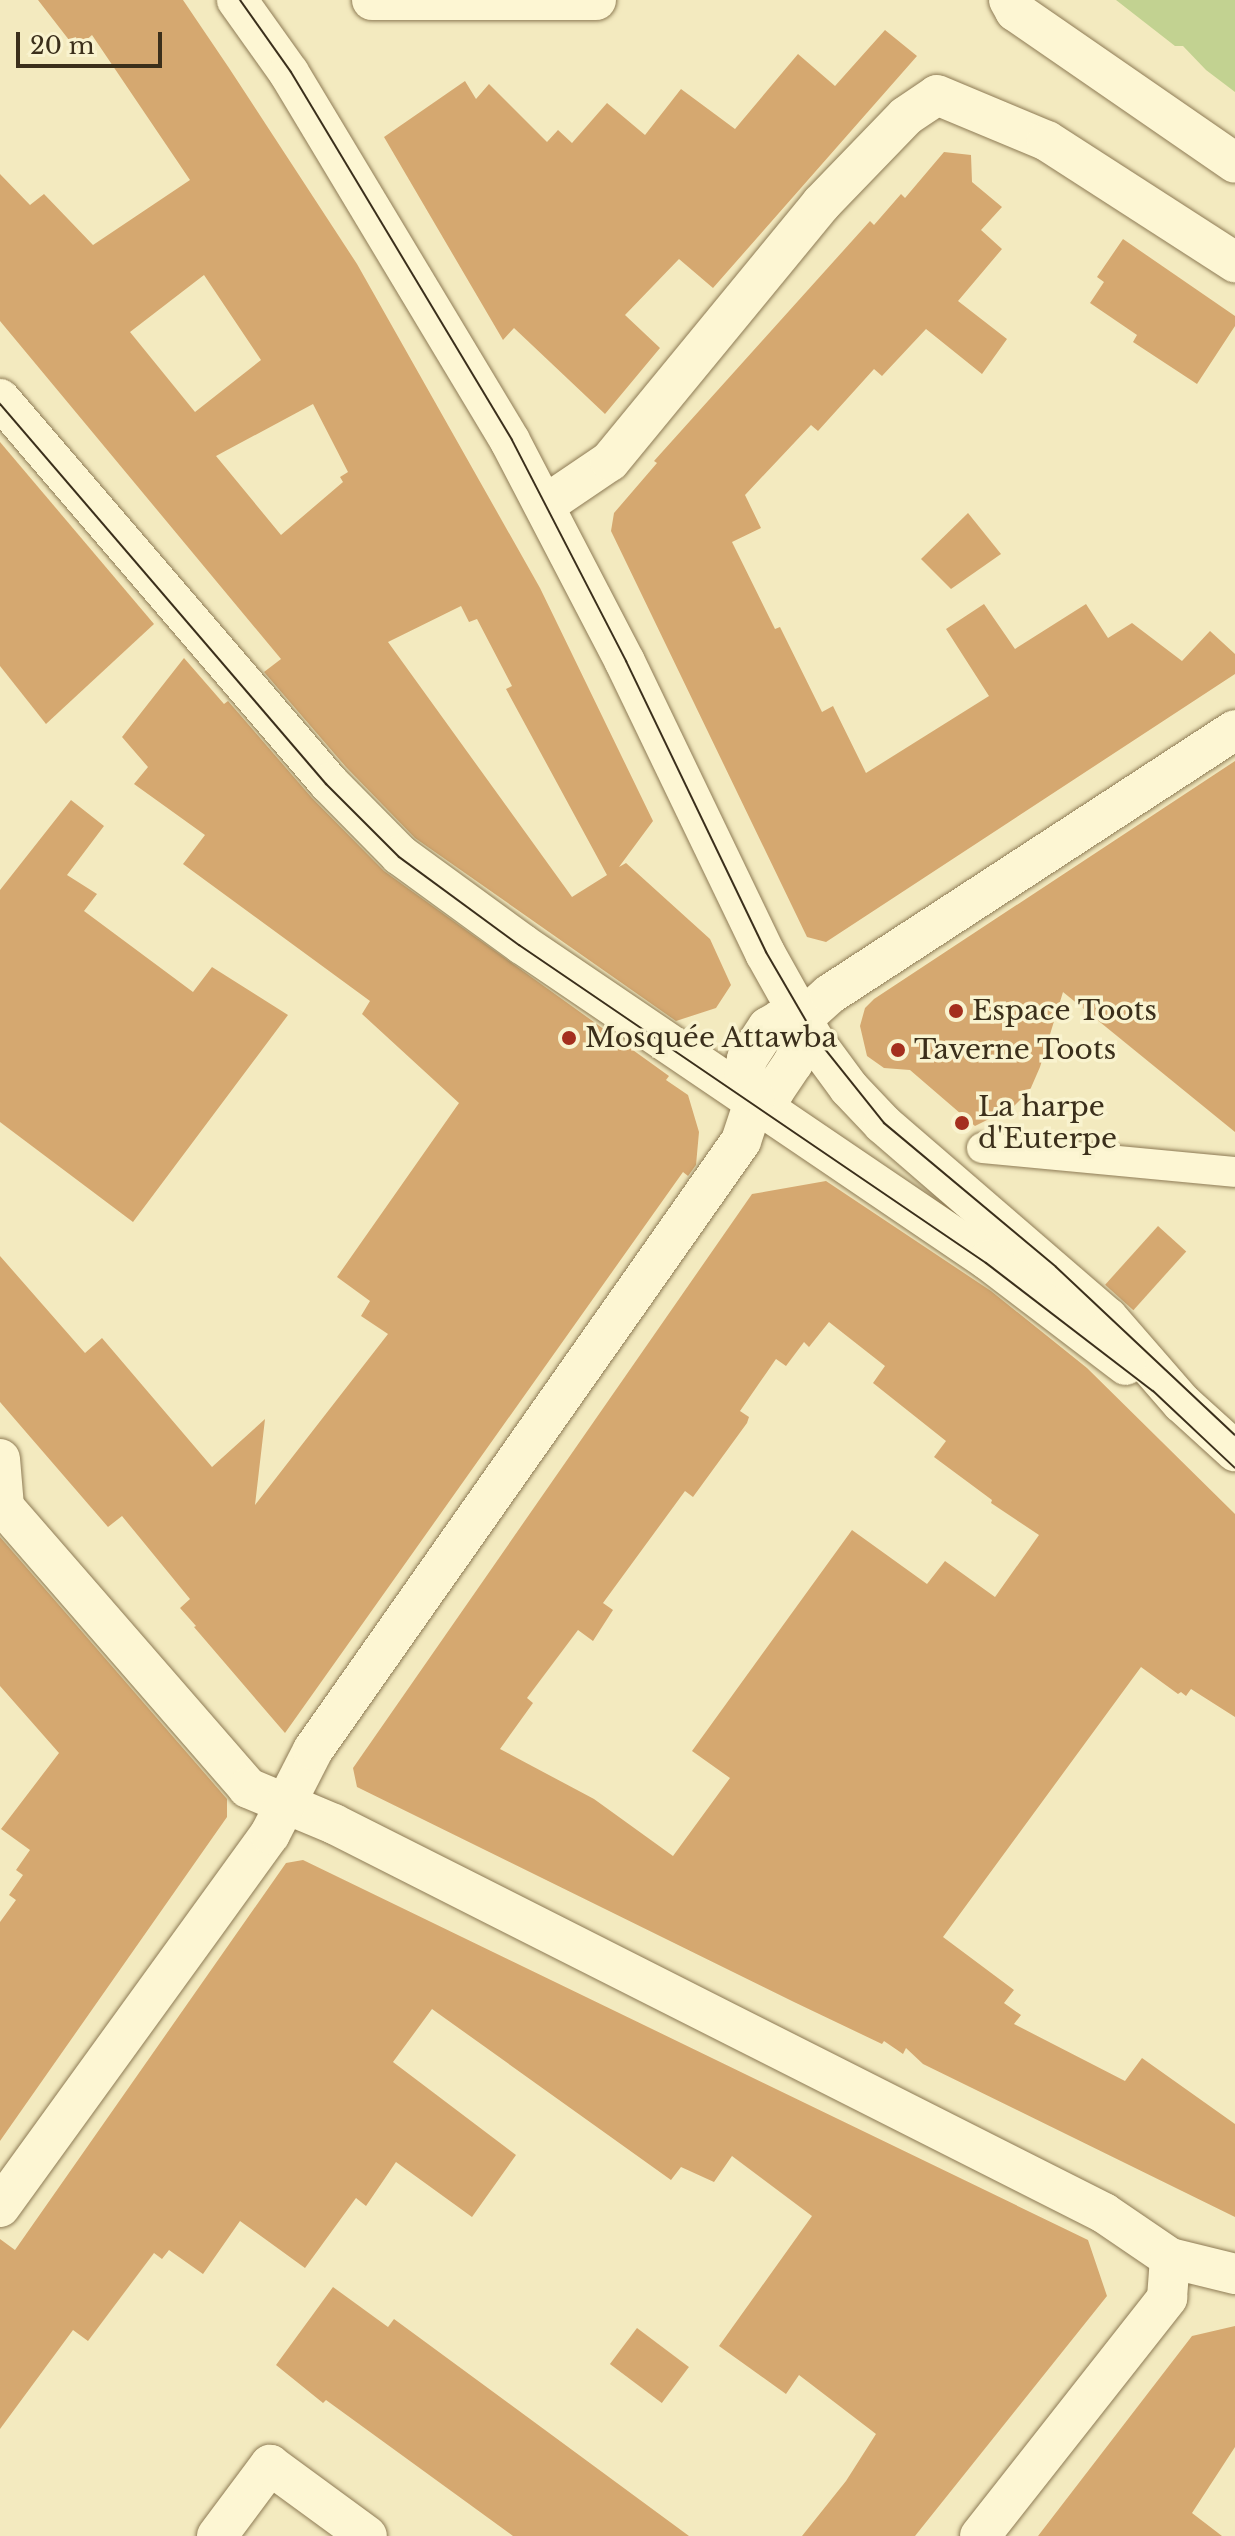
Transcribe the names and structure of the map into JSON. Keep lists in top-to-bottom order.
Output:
{
  "places": [
    "Espace Toots",
    "Mosquée Attawba",
    "Taverne Toots",
    "La harpe d'Euterpe"
  ],
  "scale_bar": "20 m"
}
